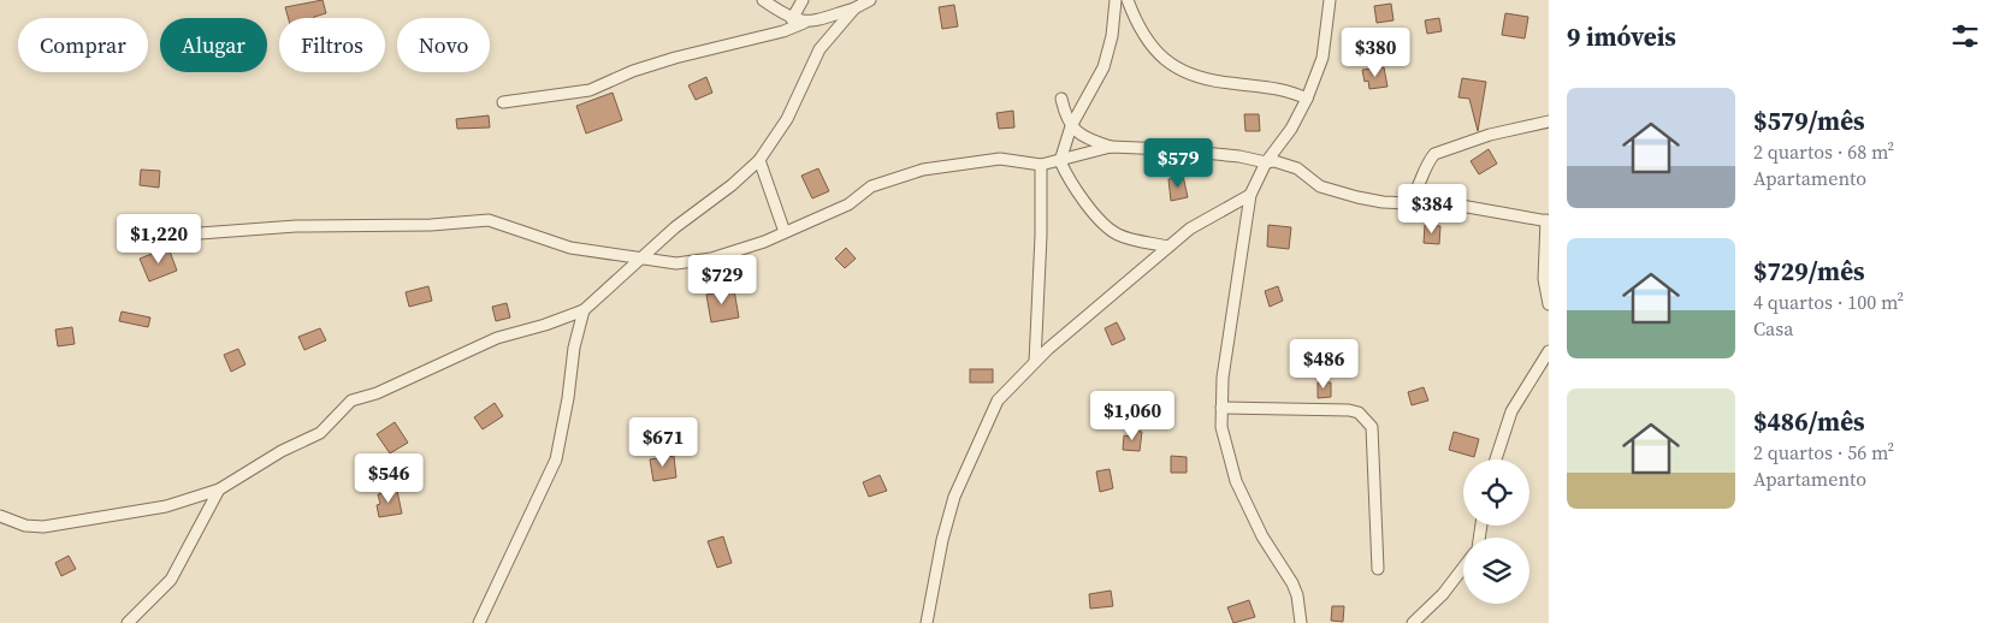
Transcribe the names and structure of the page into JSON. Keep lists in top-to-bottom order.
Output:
{
  "page": {
    "heading": "9 imóveis",
    "chip": [
      "Comprar",
      "Alugar",
      "Filtros",
      "Novo"
    ],
    "price": [
      "$380",
      "$579",
      "$384",
      "$1,220",
      "$729",
      "$486",
      "$1,060",
      "$671",
      "$546"
    ],
    "list": [
      {
        "name": "$579/mês",
        "note": "2 quartos · 68 m² · Apartamento"
      },
      {
        "name": "$729/mês",
        "note": "4 quartos · 100 m² · Casa"
      },
      {
        "name": "$486/mês",
        "note": "2 quartos · 56 m² · Apartamento"
      }
    ]
  }
}
